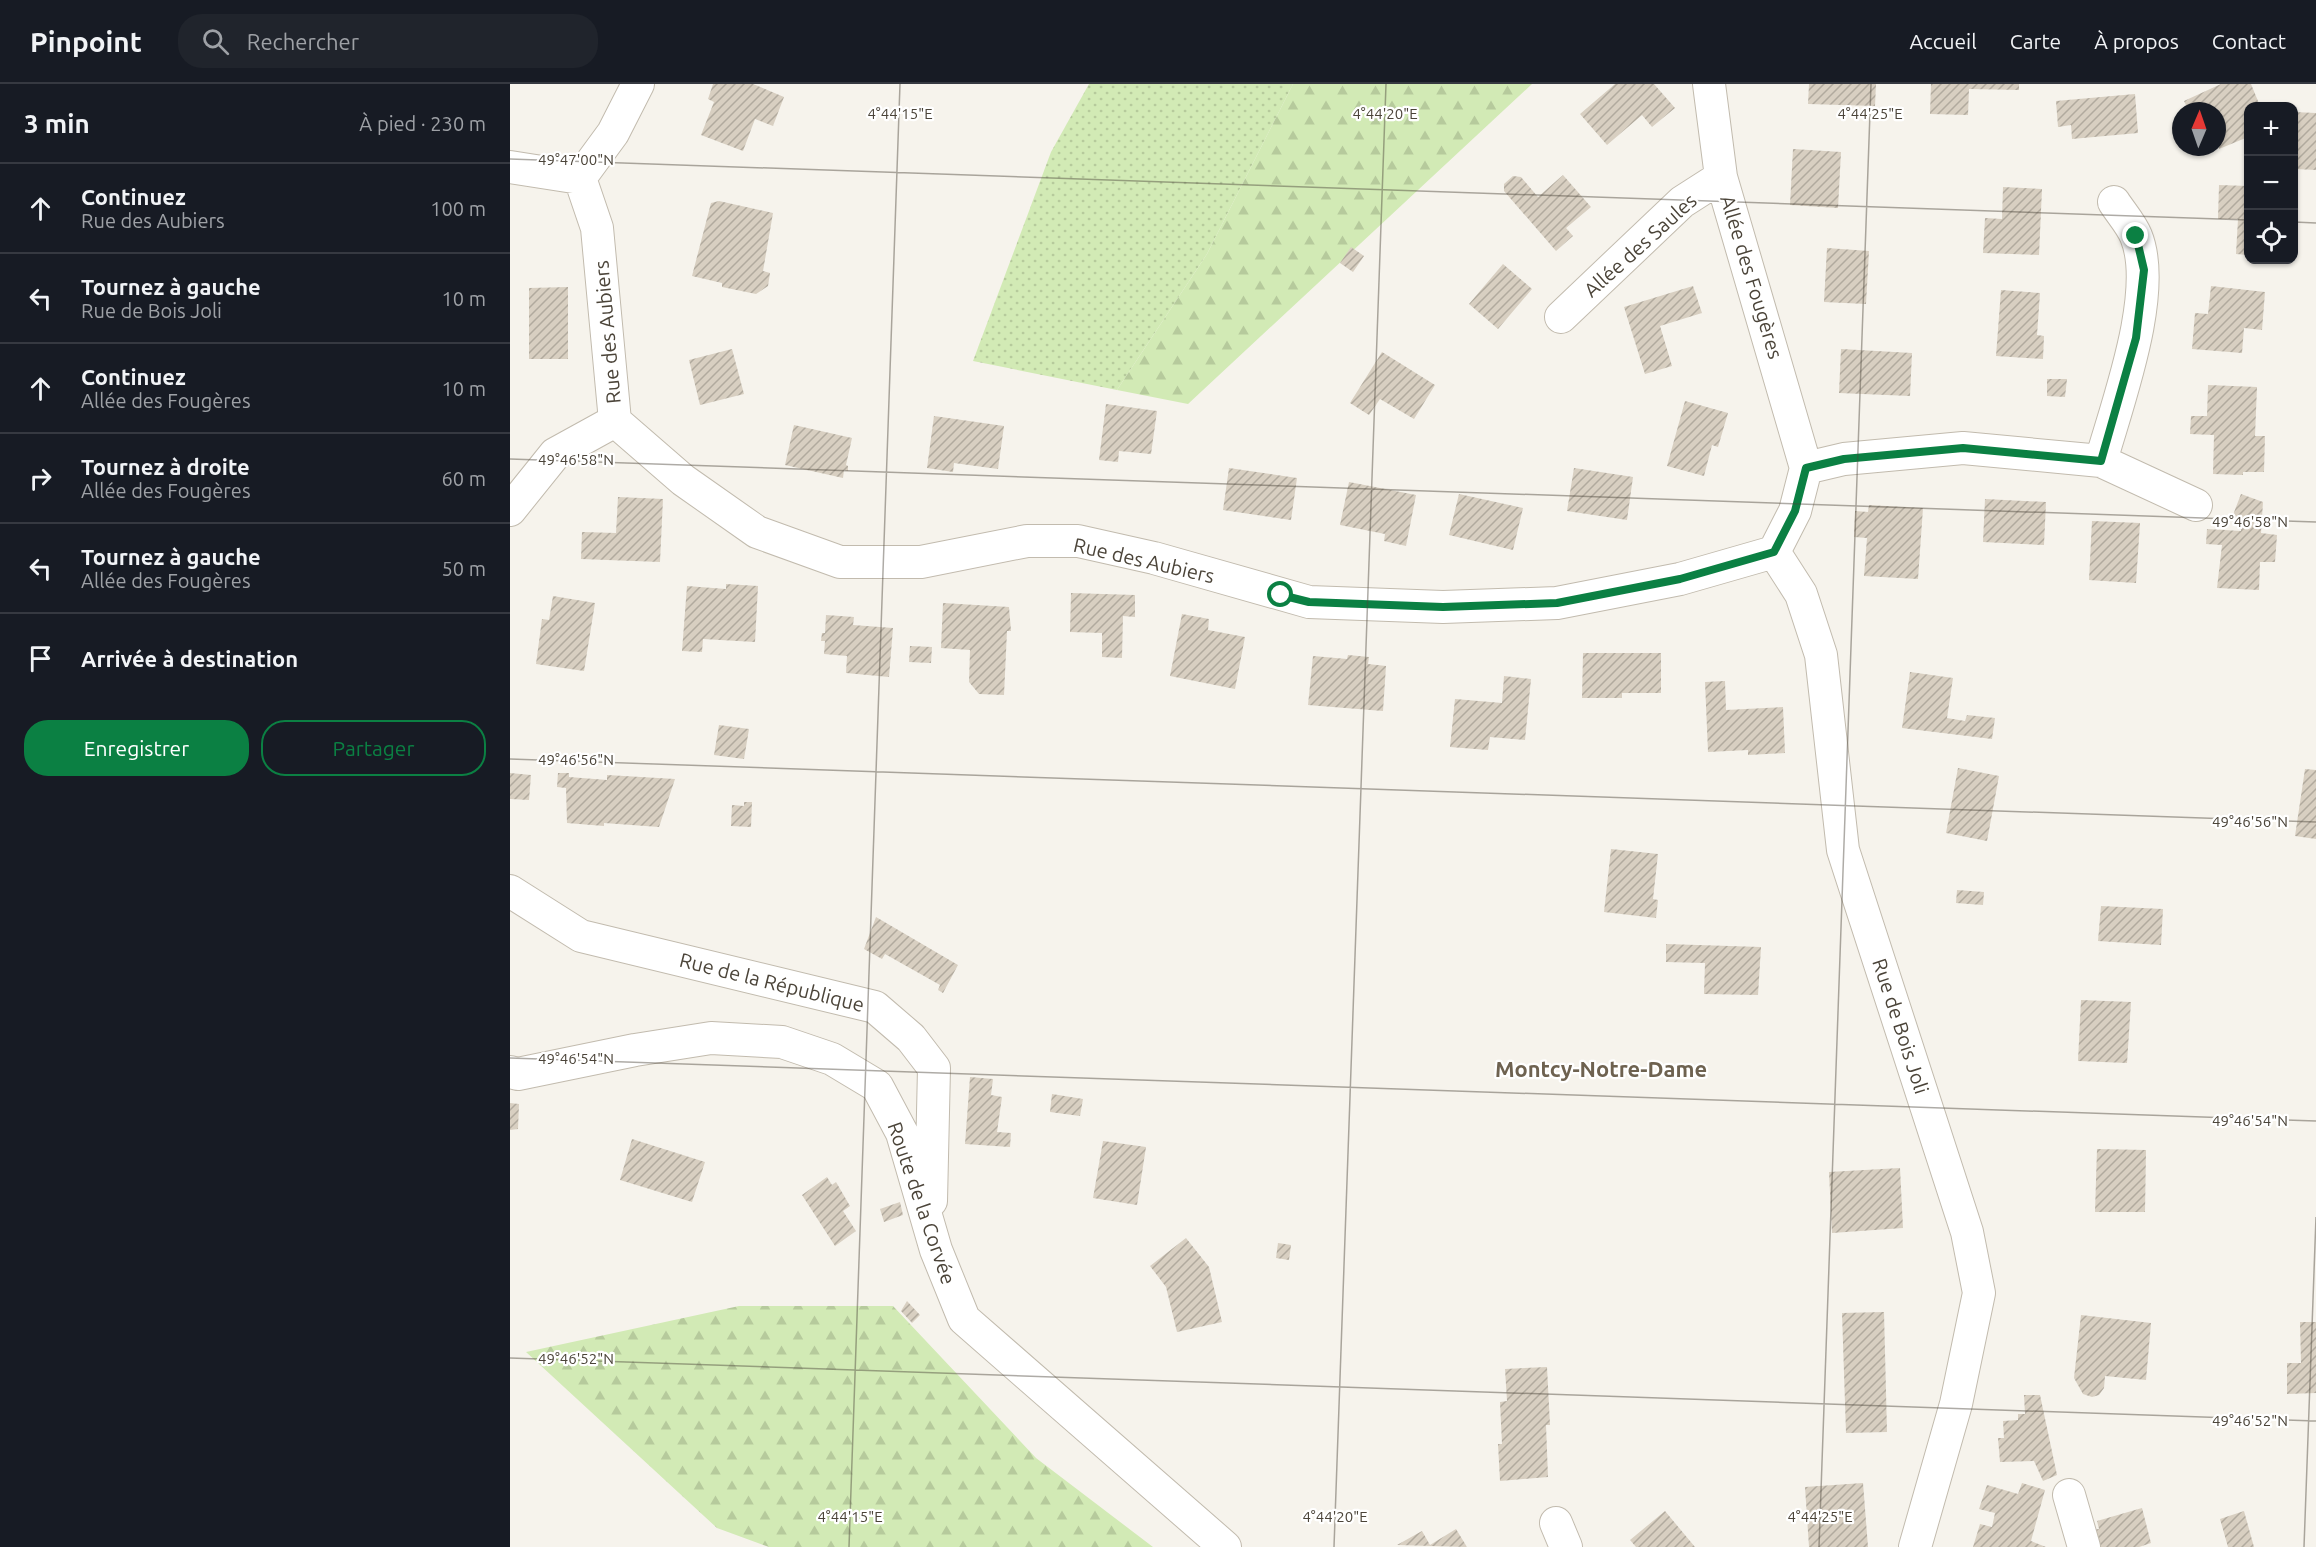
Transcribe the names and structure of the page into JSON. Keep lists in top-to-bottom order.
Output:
{
  "streets": {
    "street": [
      "Allée des Saules",
      "Allée des Fougères",
      "Rue des Aubiers",
      "Rue de la République",
      "Rue de Bois Joli",
      "Route de la Corvée"
    ]
  },
  "crossings": [
    ["Allée des Saules", "Allée des Fougères"],
    ["Rue des Aubiers", "Rue de Bois Joli"],
    ["Rue de la République", "Route de la Corvée"]
  ],
  "districts": ["Montcy-Notre-Dame"],
  "north": "top",
  "page": {
    "header": "Pinpoint",
    "search": "Rechercher",
    "nav": [
      "Accueil",
      "Carte",
      "À propos",
      "Contact"
    ],
    "heading": ["3 min", "À pied · 230 m"],
    "map_buttons": ["+", "−"],
    "list": [
      ["Continuez", "Rue des Aubiers", "100 m"],
      ["Tournez à gauche", "Rue de Bois Joli", "10 m"],
      ["Continuez", "Allée des Fougères", "10 m"],
      ["Tournez à droite", "Allée des Fougères", "60 m"],
      ["Tournez à gauche", "Allée des Fougères", "50 m"],
      "Arrivée à destination"
    ],
    "buttons": ["Enregistrer", "Partager"]
  },
  "coordinates": [
    "4°44'15\"E",
    "4°44'20\"E",
    "4°44'25\"E",
    "49°47'00\"N",
    "49°46'58\"N",
    "49°46'56\"N",
    "49°46'54\"N",
    "49°46'52\"N"
  ]
}
